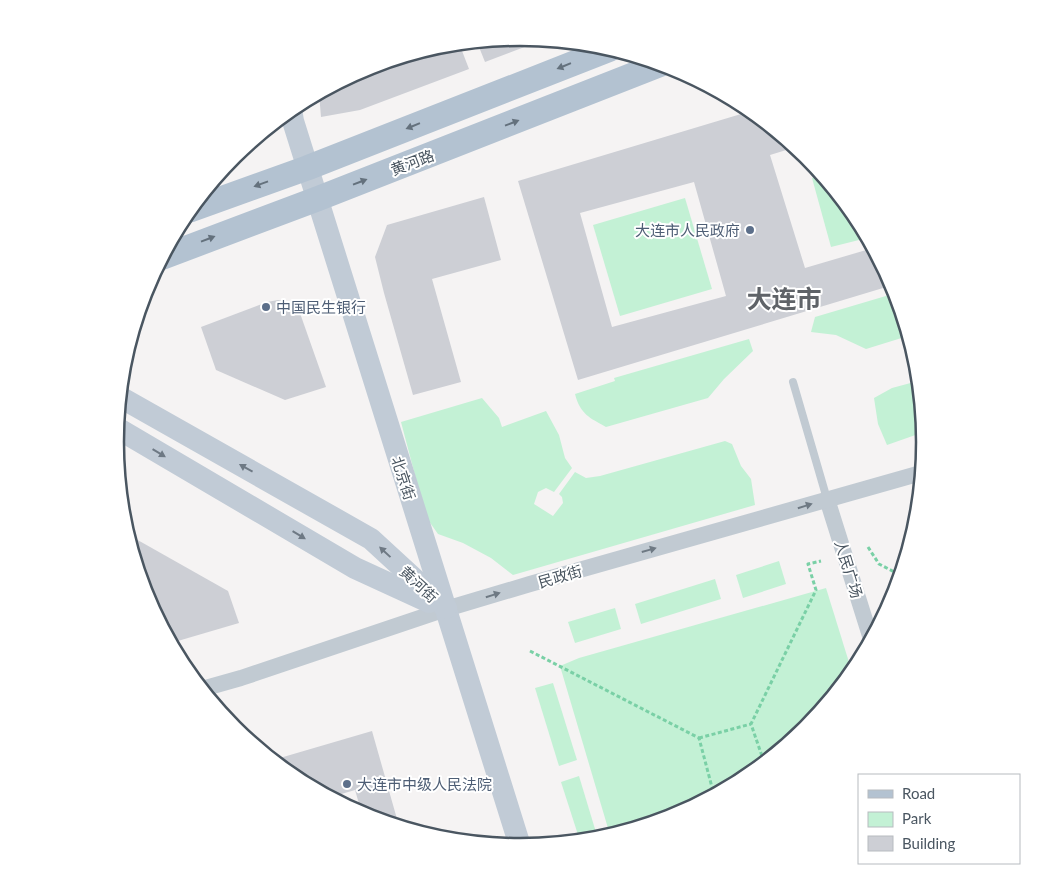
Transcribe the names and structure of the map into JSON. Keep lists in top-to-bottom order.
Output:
{
  "streets": {
    "main road": ["黄河路"],
    "street": [
      "北京街",
      "人民广场",
      "民政街",
      "黄河街"
    ]
  },
  "crossings": [
    ["黄河路", "北京街"],
    ["北京街", "民政街"],
    ["北京街", "黄河街"],
    ["人民广场", "民政街"],
    ["民政街", "黄河街"]
  ],
  "one_way": ["民政街"],
  "districts": ["大连市"],
  "places": ["大连市人民政府", "中国民生银行", "大连市中级人民法院"],
  "legend": ["Road", "Park", "Building"]
}
